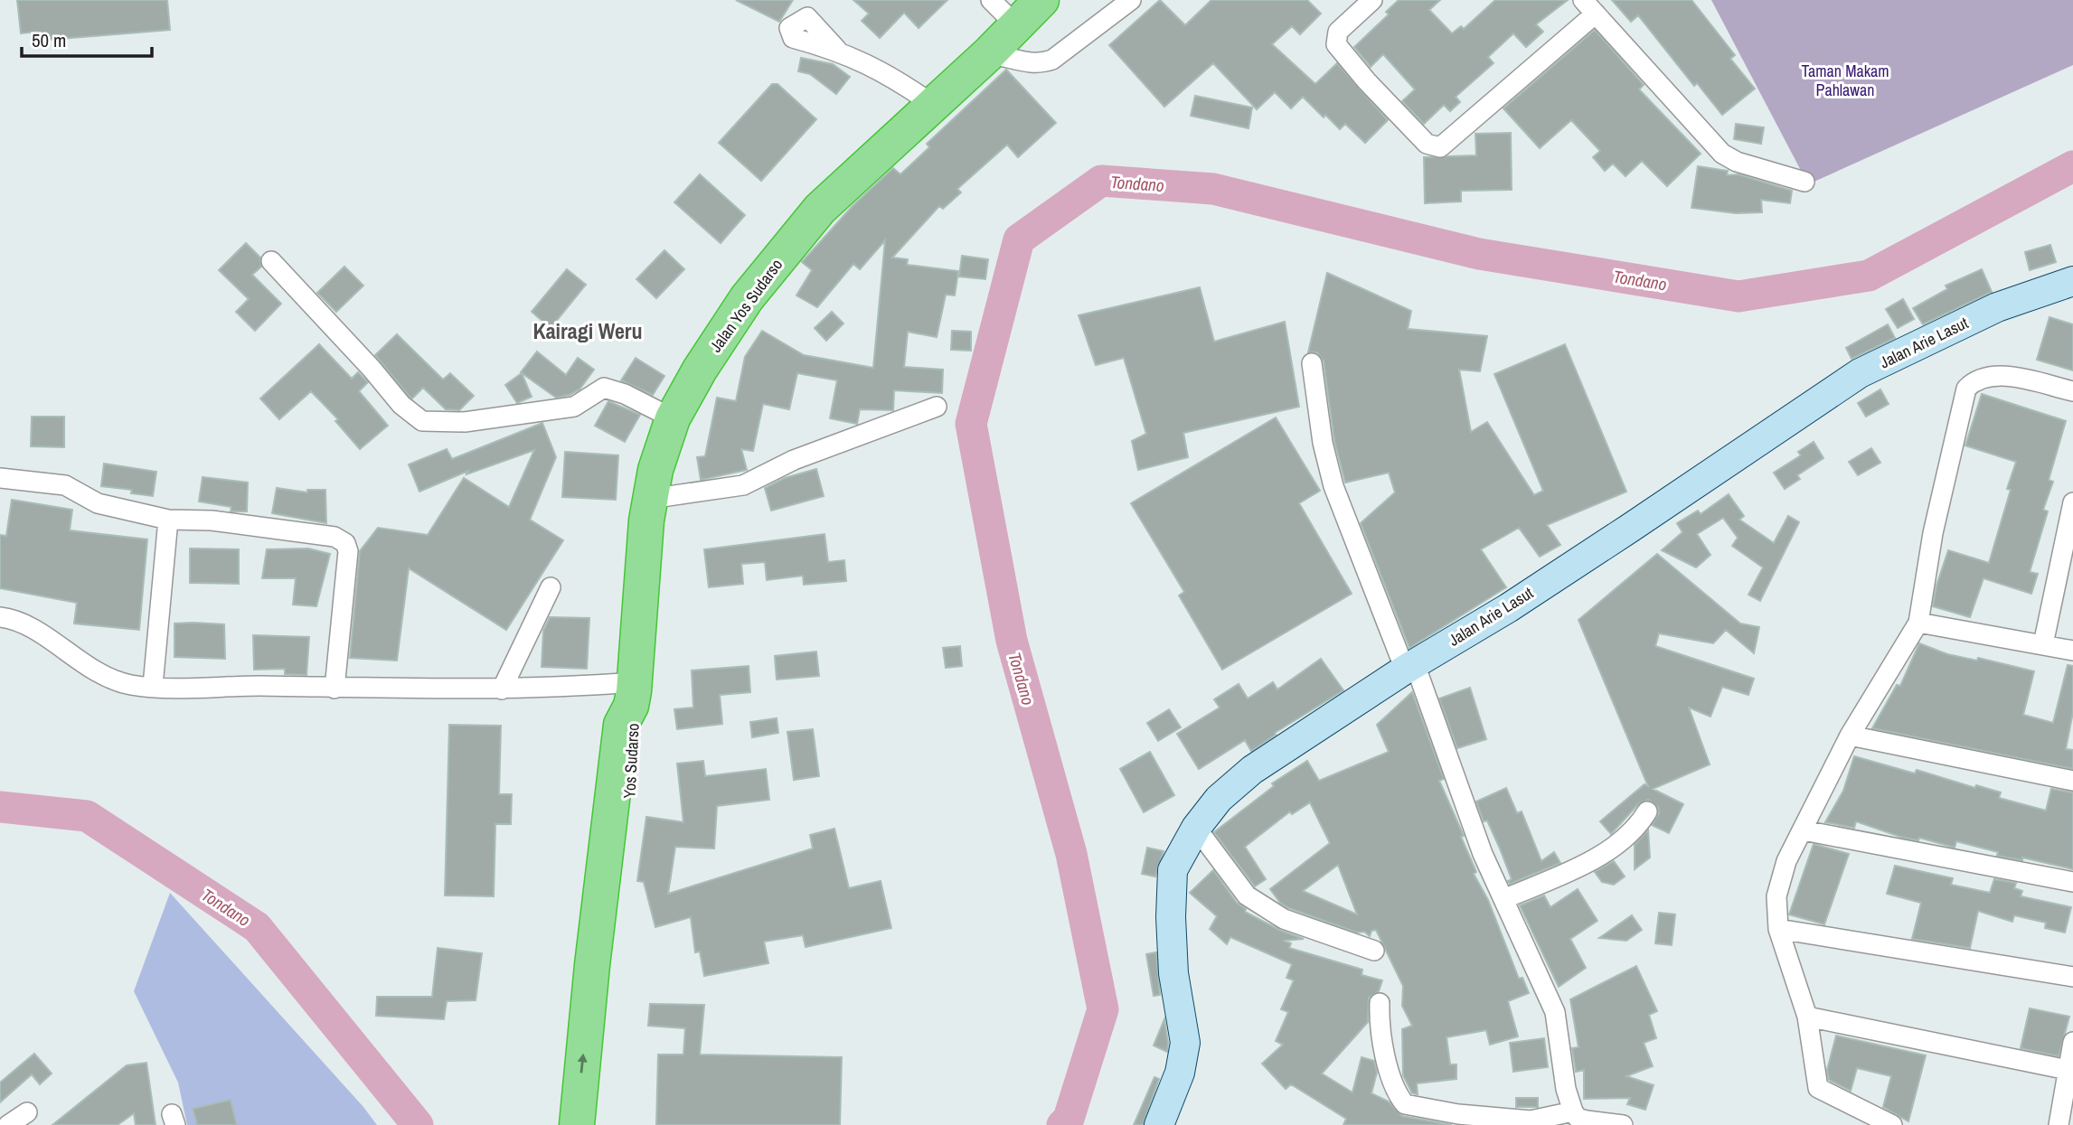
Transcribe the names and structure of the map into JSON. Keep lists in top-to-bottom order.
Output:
{
  "streets": {
    "highway": ["Jalan Yos Sudarso", "Yos Sudarso"],
    "main road": ["Jalan Arie Lasut"]
  },
  "crossings": [
    ["Jalan Yos Sudarso", "Yos Sudarso"]
  ],
  "districts": ["Kairagi Weru"],
  "water": ["Tondano"],
  "parks": ["Taman Makam Pahlawan"],
  "scale_bar": "50 m"
}
